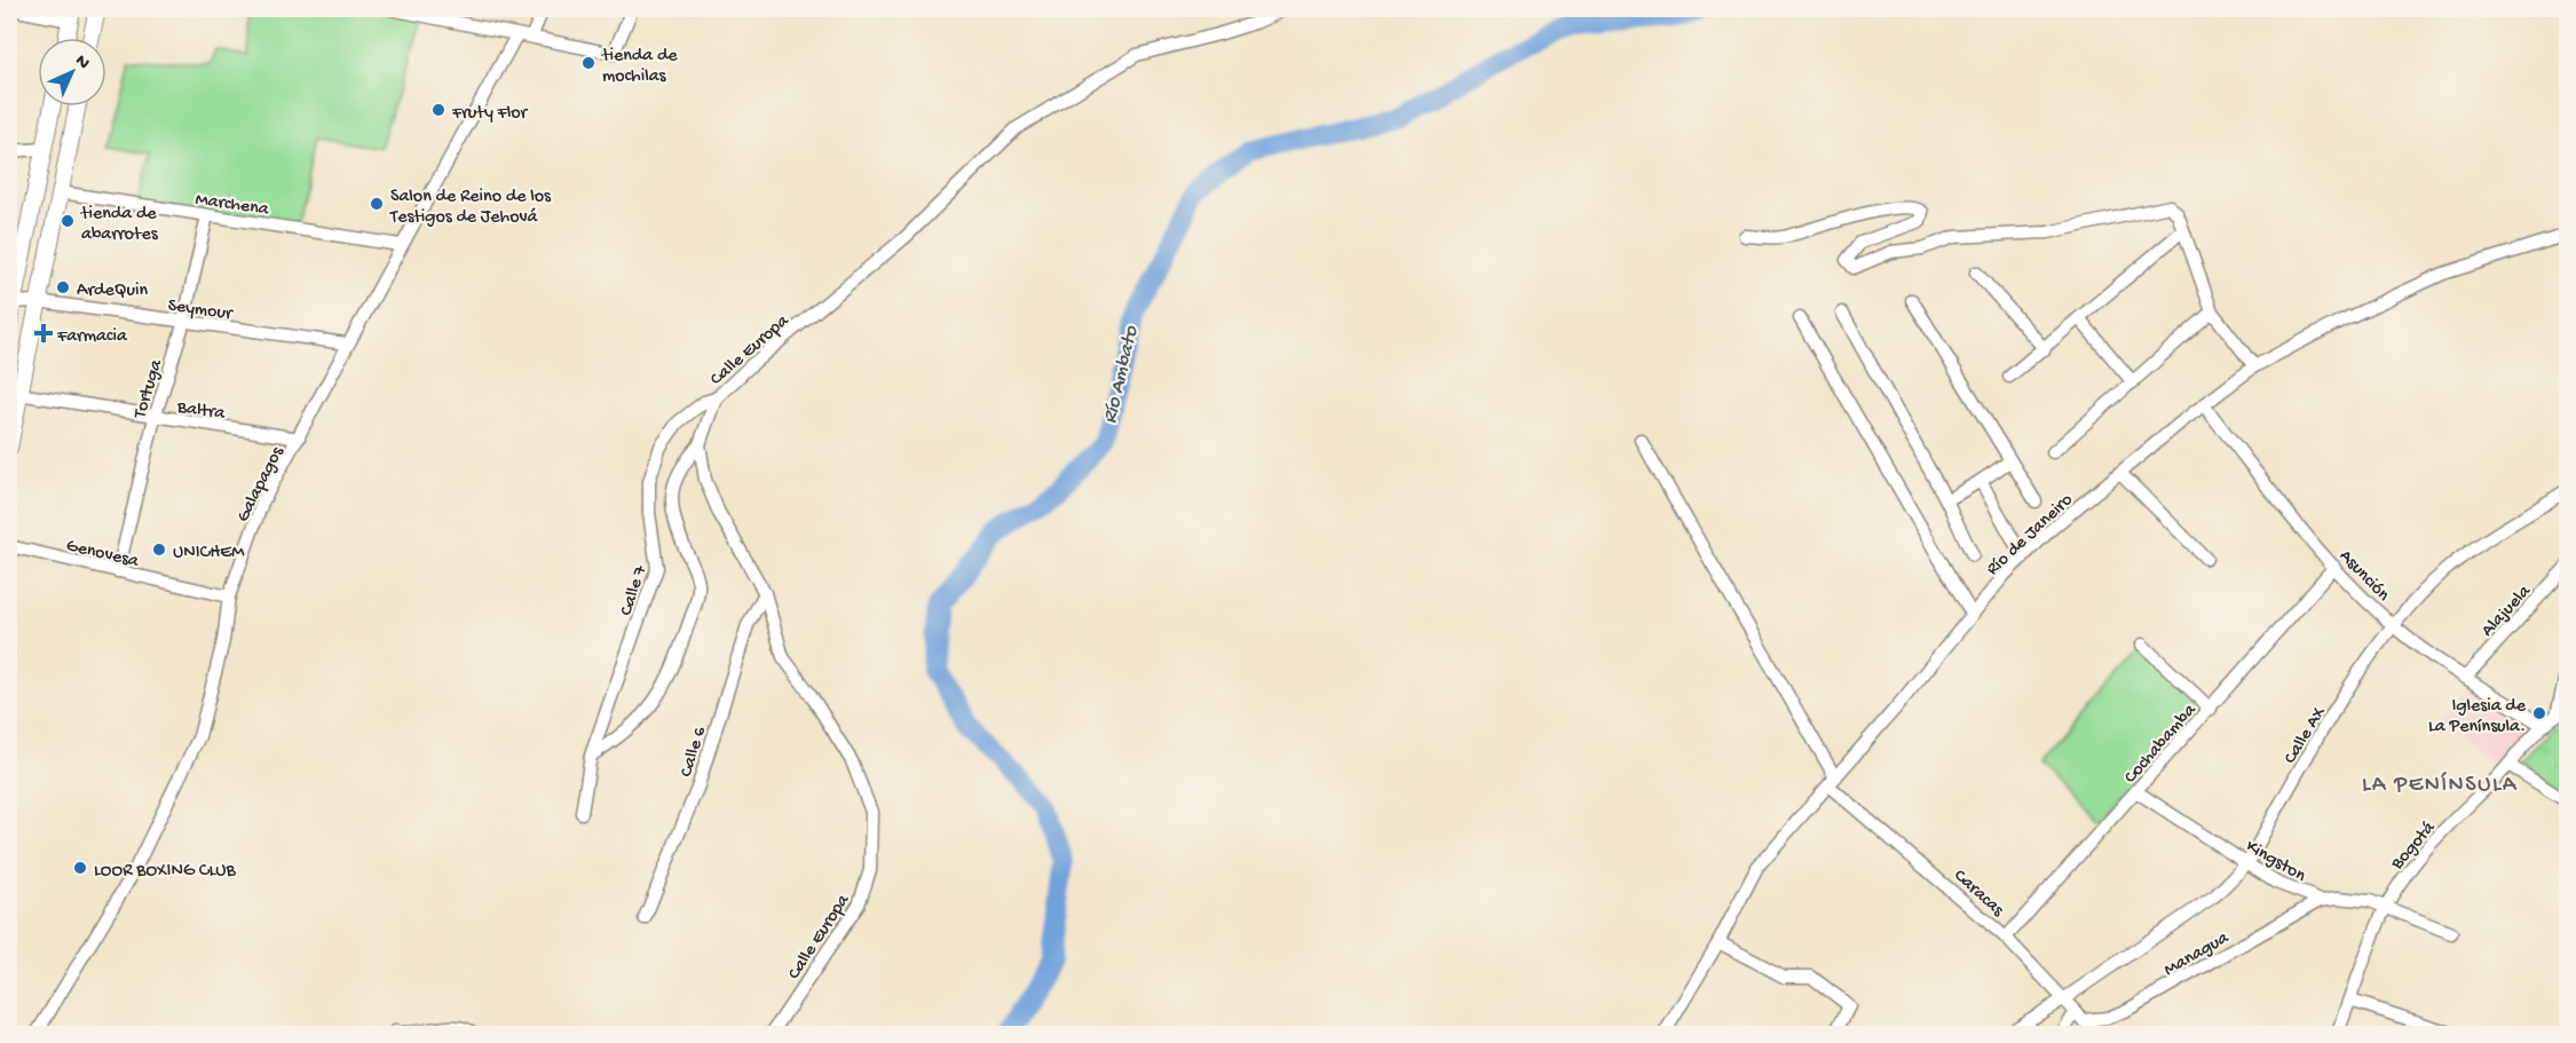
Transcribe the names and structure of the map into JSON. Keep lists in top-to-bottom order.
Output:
{
  "streets": {
    "street": [
      "Marchena",
      "Seymour",
      "Calle Europa",
      "Tortuga",
      "Baltra",
      "Galapagos",
      "Río de Janeiro",
      "Genovesa",
      "Asunción",
      "Calle 7",
      "Alajuela",
      "Calle AX",
      "Cochabamba",
      "Calle 6",
      "Bogotá",
      "Kingston",
      "Caracas",
      "Managua"
    ]
  },
  "crossings": [
    ["Marchena", "Tortuga"],
    ["Marchena", "Galapagos"],
    ["Seymour", "Tortuga"],
    ["Seymour", "Galapagos"],
    ["Calle Europa", "Calle 7"],
    ["Calle Europa", "Calle 6"],
    ["Tortuga", "Baltra"],
    ["Tortuga", "Genovesa"],
    ["Baltra", "Galapagos"],
    ["Galapagos", "Genovesa"],
    ["Río de Janeiro", "Asunción"],
    ["Río de Janeiro", "Caracas"],
    ["Asunción", "Alajuela"],
    ["Asunción", "Calle AX"],
    ["Asunción", "Cochabamba"],
    ["Asunción", "Bogotá"],
    ["Calle AX", "Kingston"],
    ["Calle AX", "Caracas"],
    ["Cochabamba", "Kingston"],
    ["Cochabamba", "Caracas"],
    ["Bogotá", "Kingston"],
    ["Kingston", "Managua"],
    ["Caracas", "Managua"]
  ],
  "districts": ["LA PENÍNSULA"],
  "water": ["Río Ambato"],
  "places": {
    "other": [
      "tienda de mochilas",
      "Fruty Flor",
      "Salon de Reino de los Testigos de Jehová",
      "tienda de abarrotes",
      "ArdeQuin",
      "UNICHEM",
      "Iglesia de La Península.",
      "LOOR BOXING CLUB"
    ],
    "health": ["Farmacia"]
  },
  "north": "top right"
}
